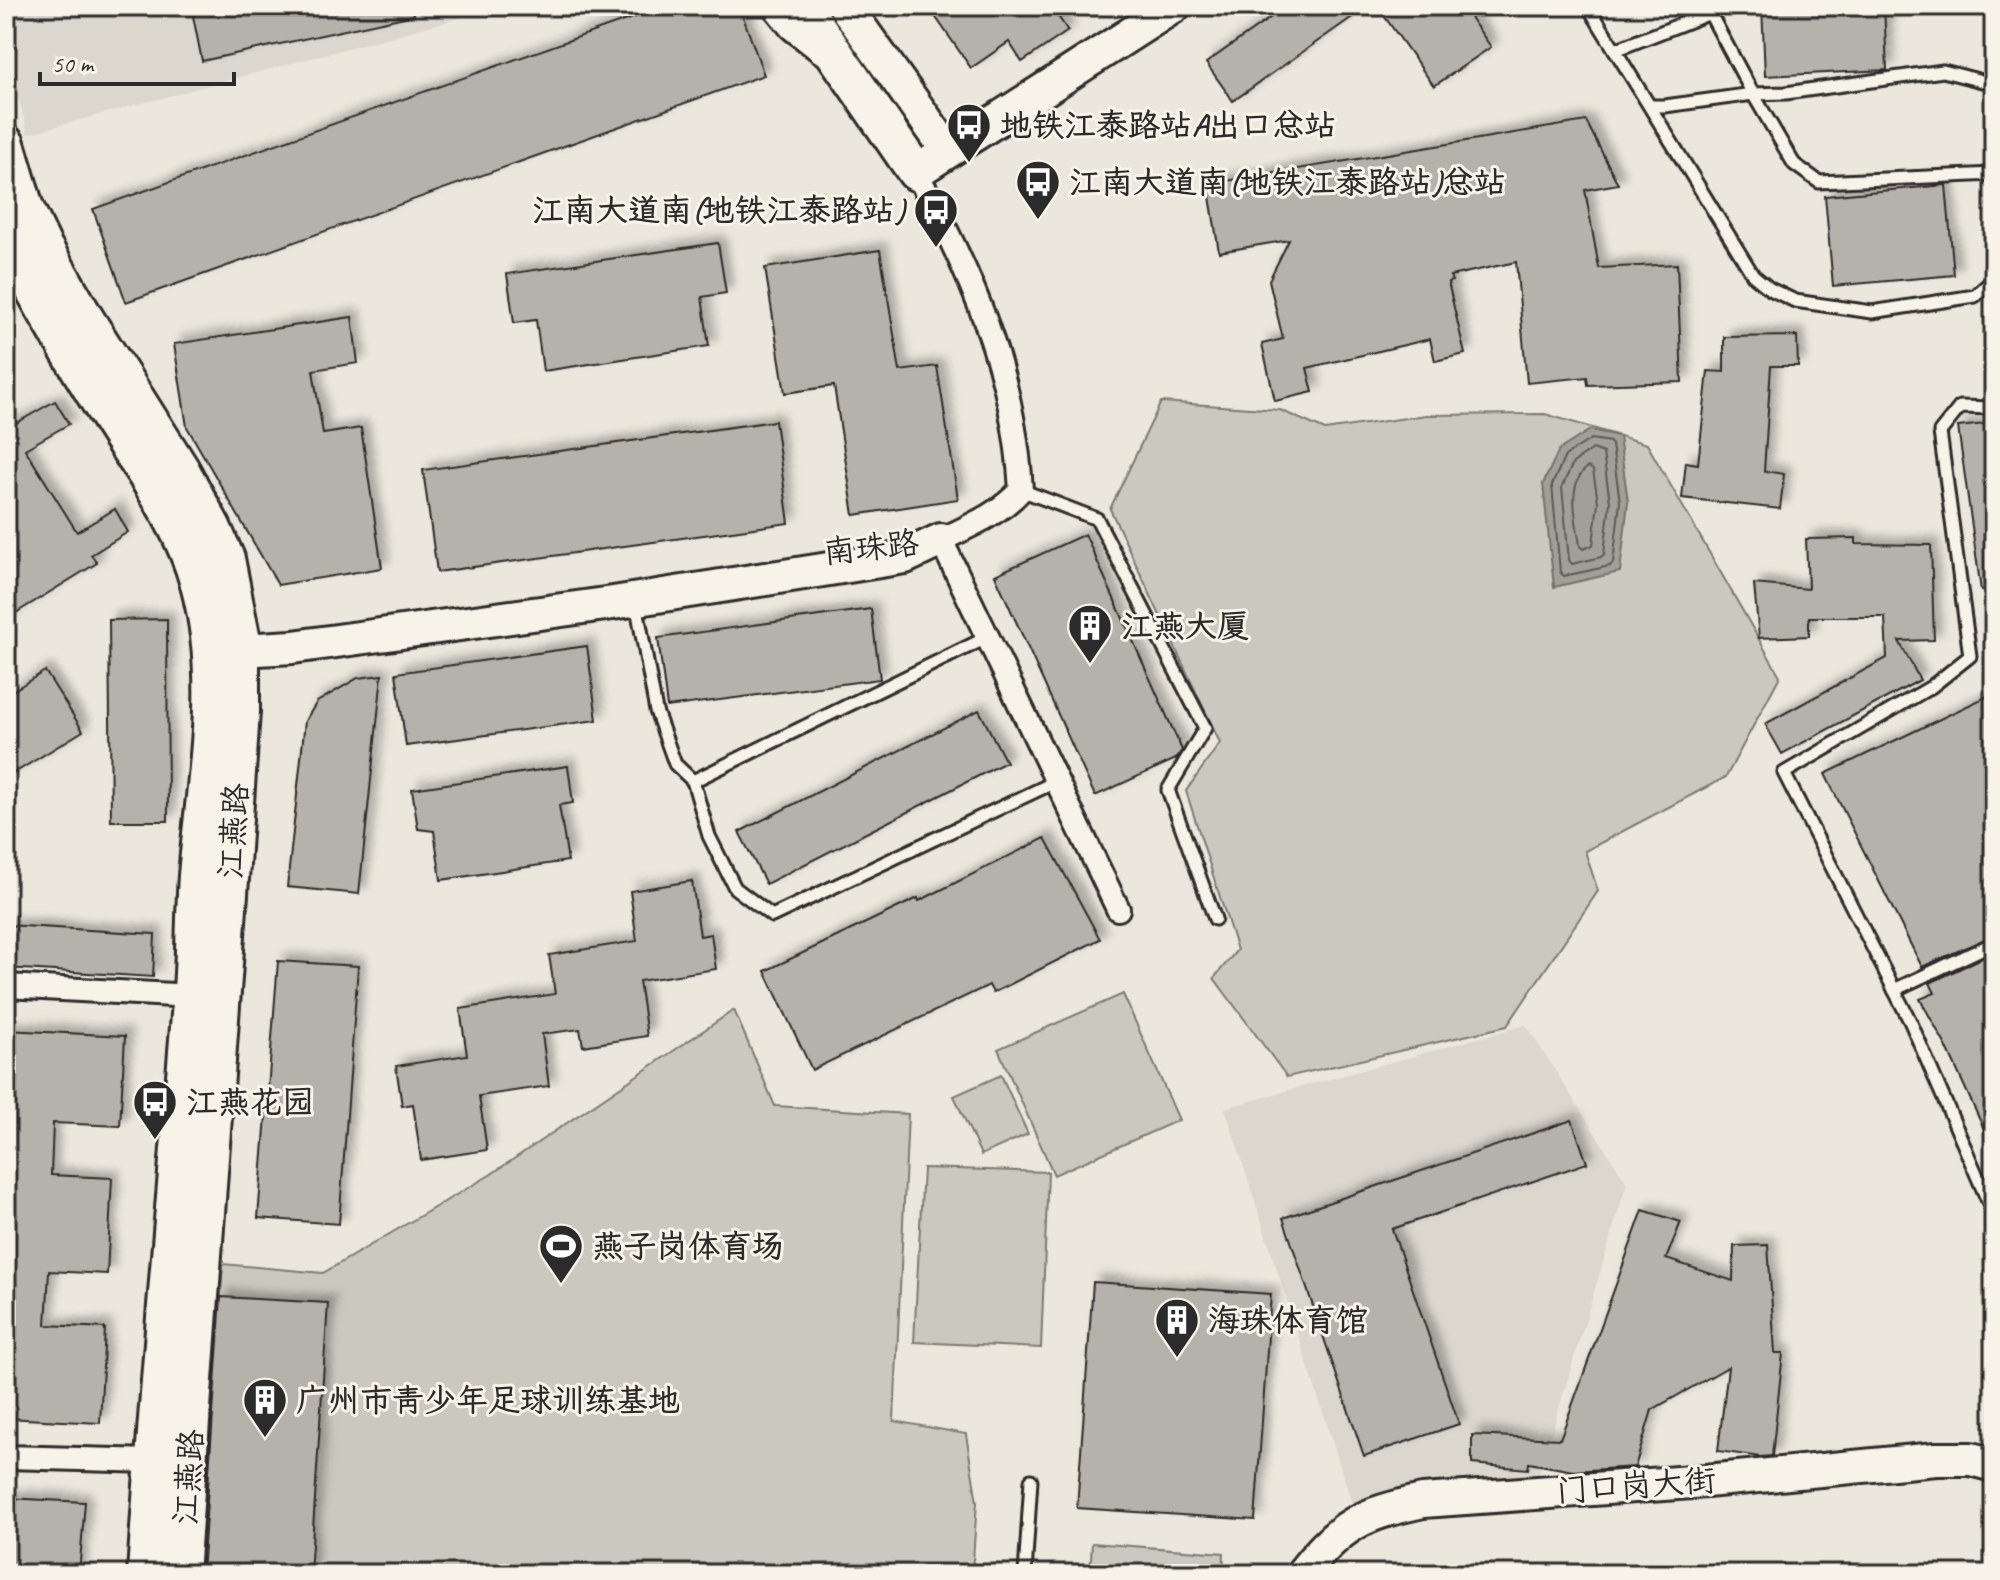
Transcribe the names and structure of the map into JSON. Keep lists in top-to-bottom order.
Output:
{
  "streets": {
    "main road": ["江燕路"],
    "street": ["南珠路", "门口岗大街"]
  },
  "crossings": [
    ["南珠路", "江燕路"]
  ],
  "places": {
    "bus stop": [
      "地铁江泰路站A出口总站",
      "江南大道南(地铁江泰路站)总站",
      "江南大道南(地铁江泰路站)",
      "江燕花园"
    ],
    "building": ["江燕大厦", "海珠体育馆", "广州市青少年足球训练基地"],
    "sports": ["燕子岗体育场"]
  },
  "scale_bar": "50 m"
}
